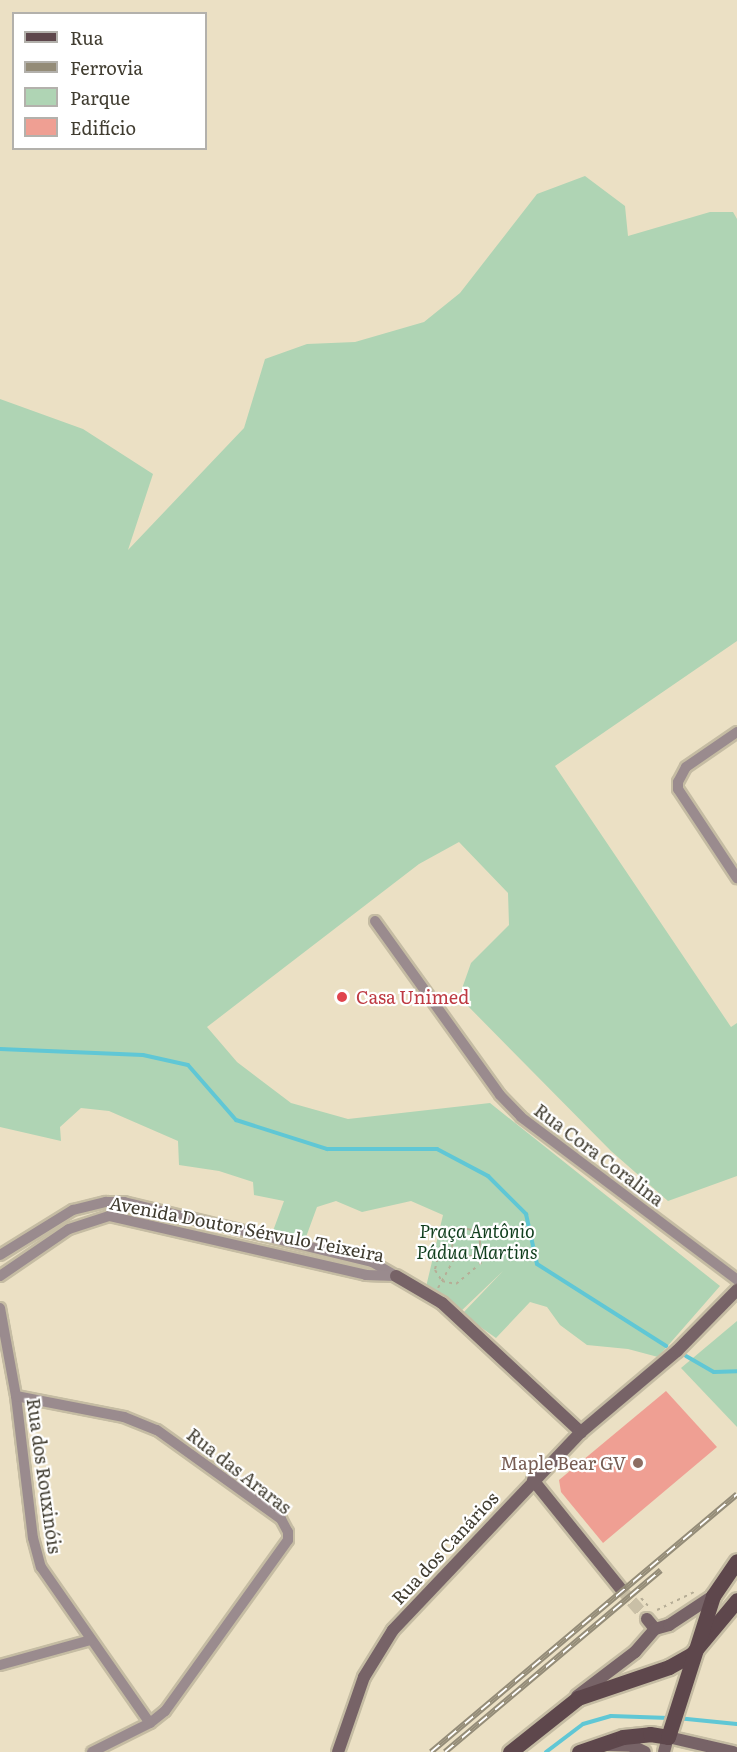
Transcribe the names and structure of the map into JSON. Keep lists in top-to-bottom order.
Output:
{
  "streets": {
    "street": [
      "Rua Cora Coralina",
      "Avenida Doutor Sérvulo Teixeira",
      "Rua das Araras",
      "Rua dos Rouxinóis",
      "Rua dos Canários"
    ]
  },
  "crossings": [
    ["Avenida Doutor Sérvulo Teixeira", "Rua dos Canários"],
    ["Rua das Araras", "Rua dos Rouxinóis"]
  ],
  "parks": ["Praça Antônio Pádua Martins"],
  "places": ["Casa Unimed", "Maple Bear GV"],
  "legend": [
    "Rua",
    "Ferrovia",
    "Parque",
    "Edifício"
  ]
}
